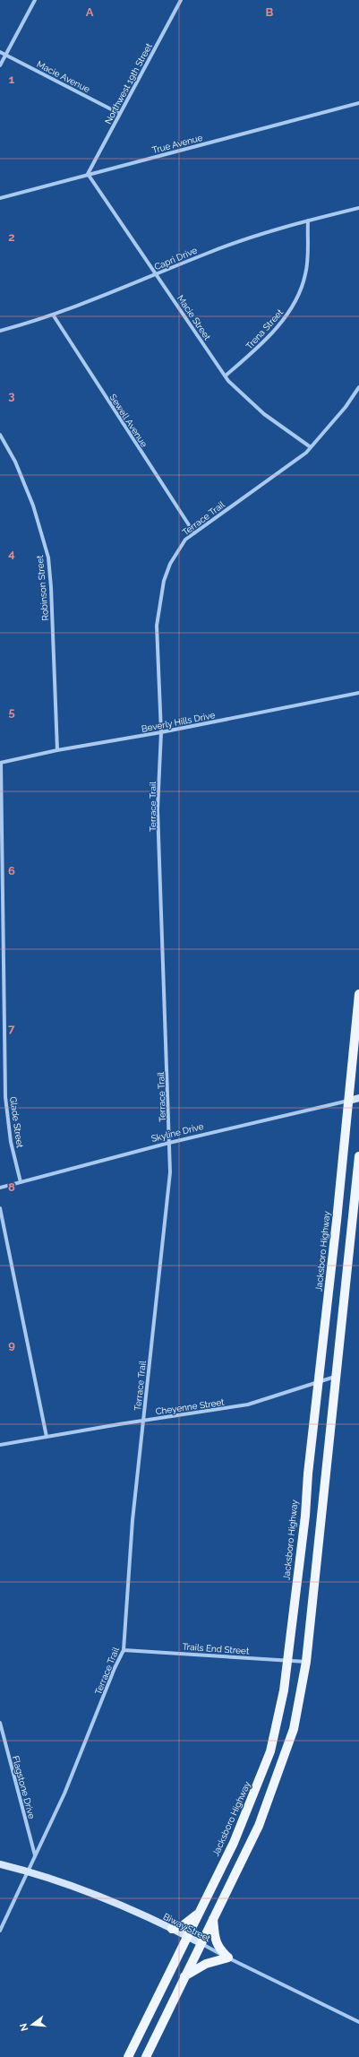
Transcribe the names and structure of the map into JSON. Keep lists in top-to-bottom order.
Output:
{
  "streets": {
    "main road": ["Jacksboro Highway"],
    "street": [
      "Macie Avenue",
      "Northwest 19th Street",
      "True Avenue",
      "Capri Drive",
      "Macie Street",
      "Trena Street",
      "Sewell Avenue",
      "Terrace Trail",
      "Robinson Street",
      "Beverly Hills Drive",
      "Glade Street",
      "Skyline Drive",
      "Cheyenne Street",
      "Trails End Street",
      "Flagstone Drive",
      "Biway Street"
    ]
  },
  "crossings": [
    ["Macie Avenue", "Northwest 19th Street"],
    ["Northwest 19th Street", "True Avenue"],
    ["Northwest 19th Street", "Macie Street"],
    ["True Avenue", "Macie Street"],
    ["Capri Drive", "Macie Street"],
    ["Capri Drive", "Trena Street"],
    ["Capri Drive", "Sewell Avenue"],
    ["Macie Street", "Trena Street"],
    ["Macie Street", "Terrace Trail"],
    ["Sewell Avenue", "Terrace Trail"],
    ["Terrace Trail", "Beverly Hills Drive"],
    ["Terrace Trail", "Skyline Drive"],
    ["Terrace Trail", "Cheyenne Street"],
    ["Terrace Trail", "Trails End Street"],
    ["Terrace Trail", "Flagstone Drive"],
    ["Terrace Trail", "Biway Street"],
    ["Robinson Street", "Beverly Hills Drive"],
    ["Beverly Hills Drive", "Glade Street"],
    ["Glade Street", "Skyline Drive"],
    ["Skyline Drive", "Jacksboro Highway"],
    ["Jacksboro Highway", "Cheyenne Street"],
    ["Jacksboro Highway", "Trails End Street"],
    ["Jacksboro Highway", "Biway Street"]
  ],
  "north": "left",
  "grid": {
    "columns": ["A", "B"],
    "rows": [
      "1",
      "2",
      "3",
      "4",
      "5",
      "6",
      "7",
      "8",
      "9"
    ]
  }
}
